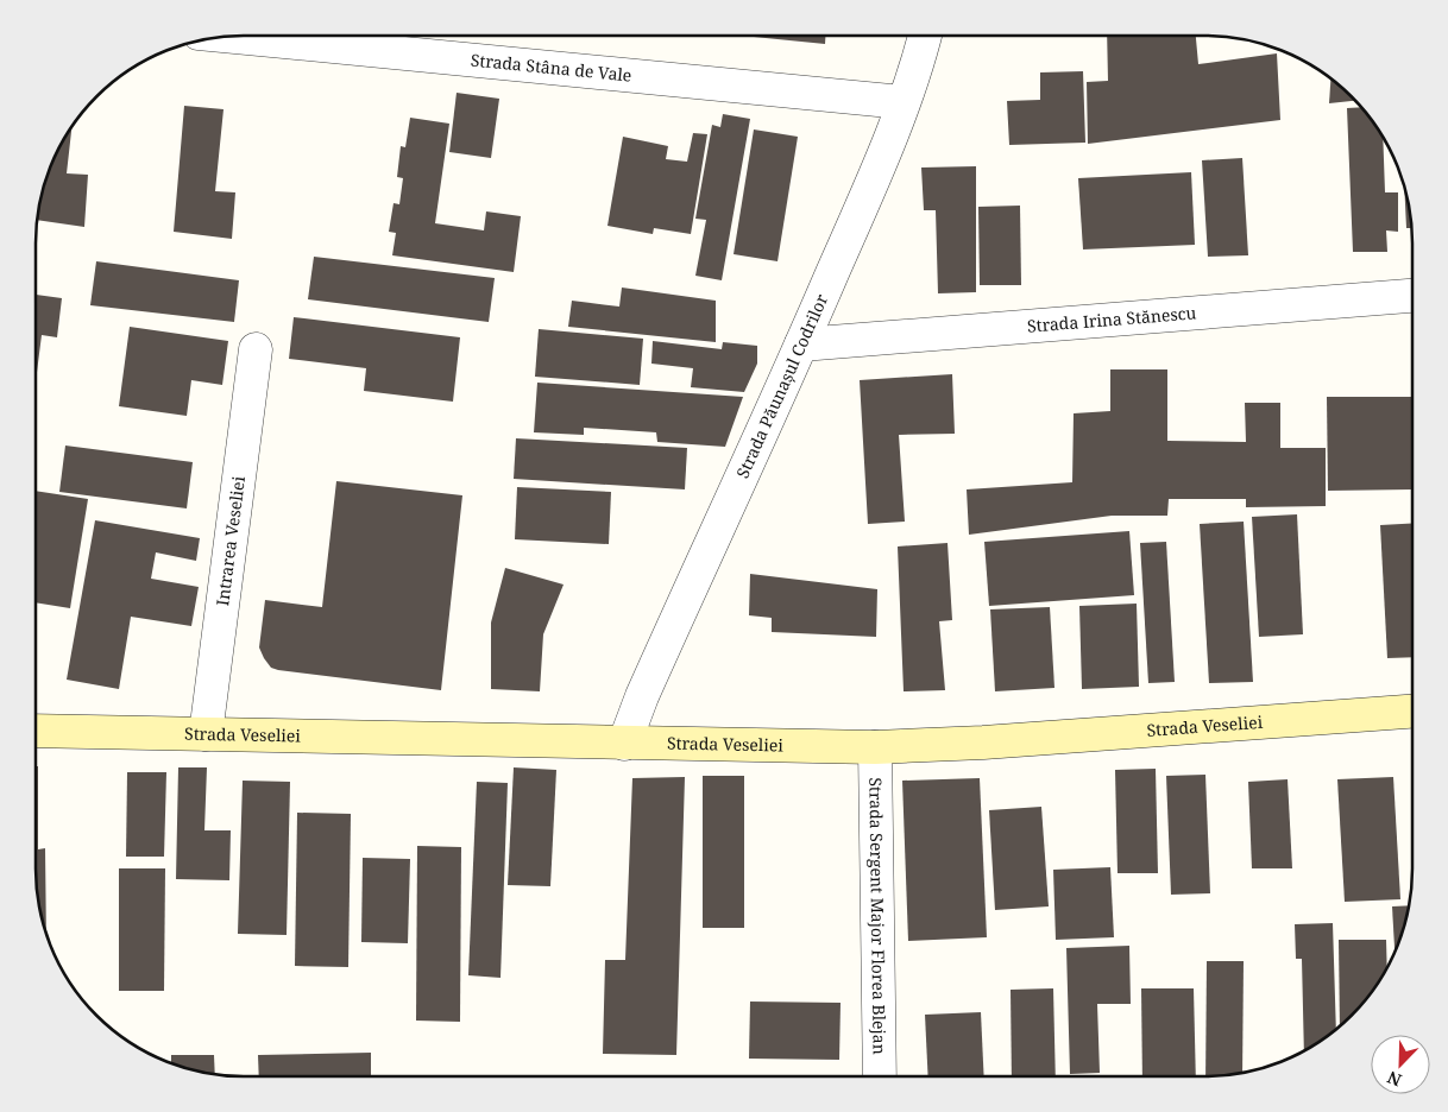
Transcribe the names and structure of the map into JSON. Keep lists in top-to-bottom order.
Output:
{
  "streets": {
    "street": [
      "Strada Stâna de Vale",
      "Strada Irina Stănescu",
      "Strada Păunașul Codrilor",
      "Intrarea Veseliei",
      "Strada Veseliei",
      "Strada Sergent Major Florea Blejan"
    ]
  },
  "crossings": [
    ["Strada Stâna de Vale", "Strada Păunașul Codrilor"],
    ["Strada Irina Stănescu", "Strada Păunașul Codrilor"],
    ["Strada Păunașul Codrilor", "Strada Veseliei"],
    ["Intrarea Veseliei", "Strada Veseliei"],
    ["Strada Veseliei", "Strada Sergent Major Florea Blejan"]
  ],
  "north": "bottom left"
}
